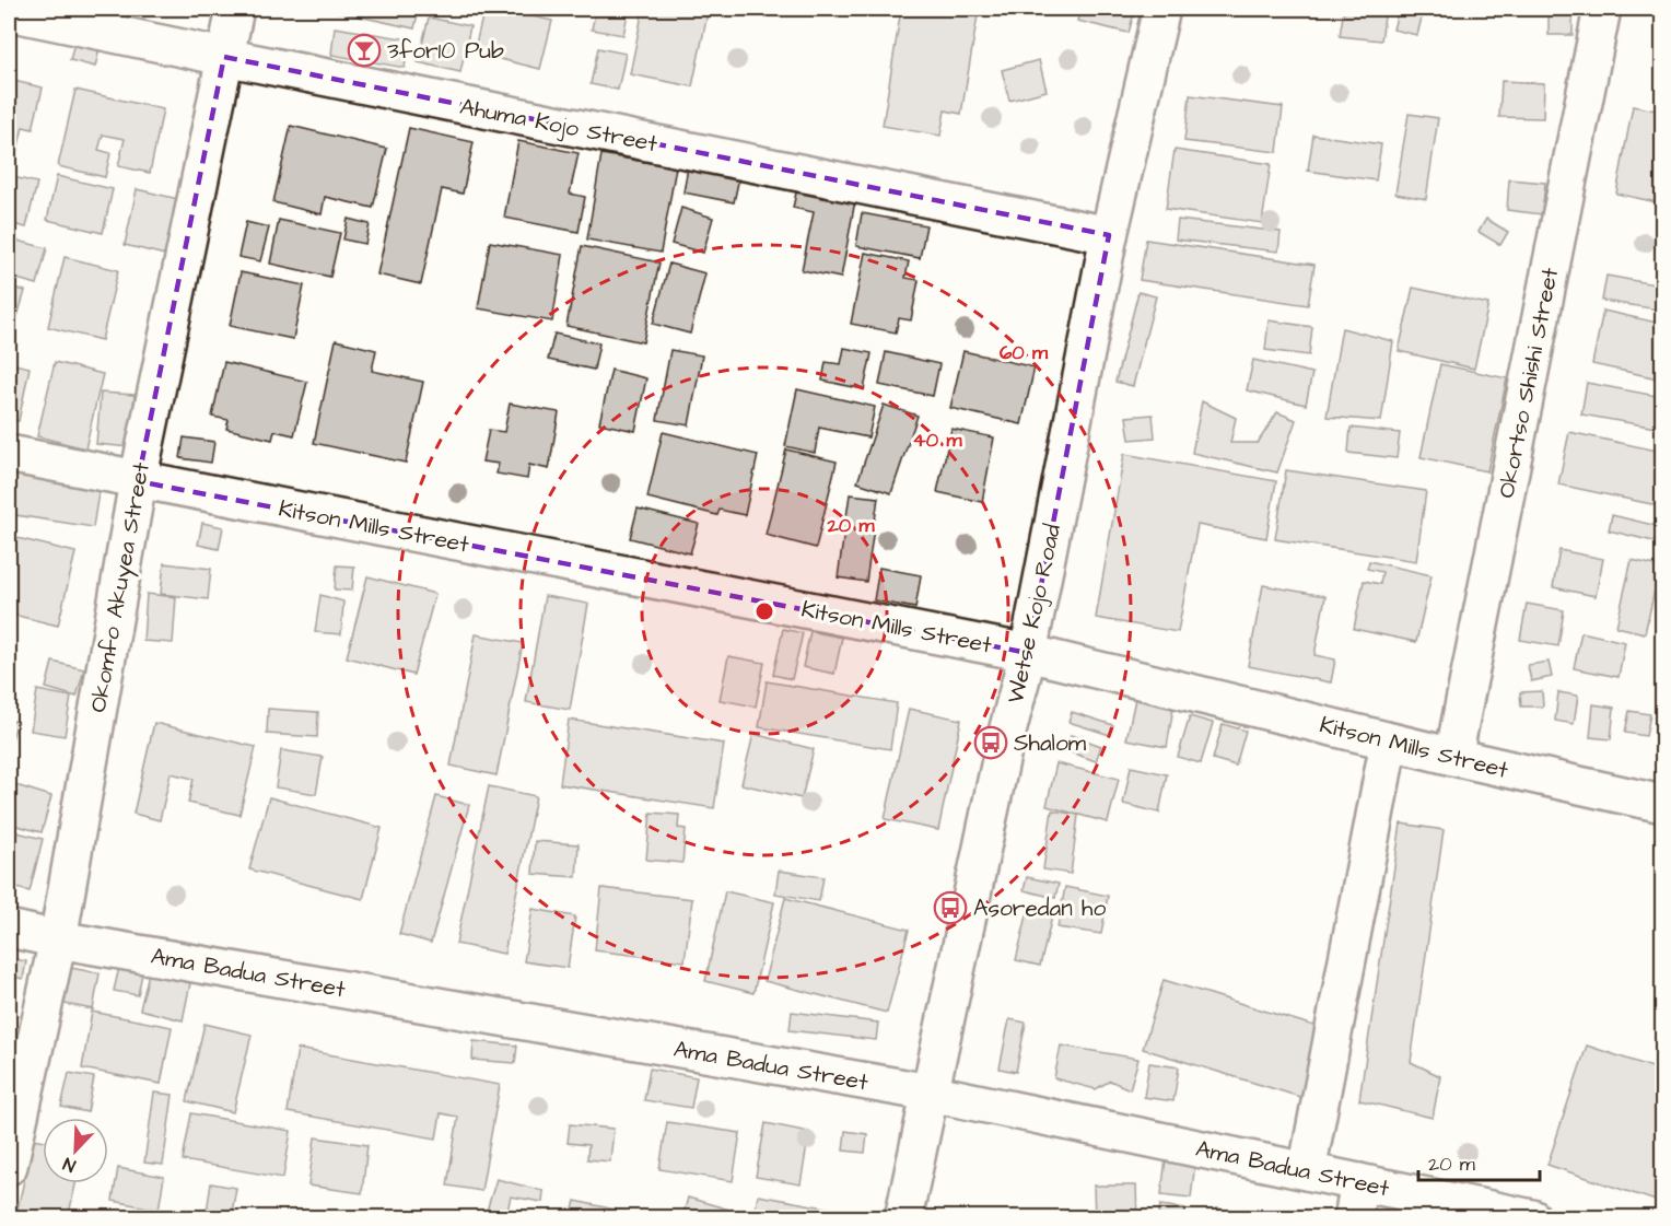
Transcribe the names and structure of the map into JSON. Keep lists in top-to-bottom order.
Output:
{
  "streets": {
    "street": [
      "Ahuma Kojo Street",
      "Okortso Shishi Street",
      "Kitson Mills Street",
      "Okomfo Akuyea Street",
      "Wetse Kojo Road",
      "Ama Badua Street"
    ]
  },
  "crossings": [
    ["Ahuma Kojo Street", "Okomfo Akuyea Street"],
    ["Ahuma Kojo Street", "Wetse Kojo Road"],
    ["Okortso Shishi Street", "Kitson Mills Street"],
    ["Kitson Mills Street", "Okomfo Akuyea Street"],
    ["Kitson Mills Street", "Wetse Kojo Road"],
    ["Okomfo Akuyea Street", "Ama Badua Street"],
    ["Wetse Kojo Road", "Ama Badua Street"]
  ],
  "places": {
    "bar": ["3for10 Pub"],
    "bus stop": ["Shalom", "Asoredan ho"]
  },
  "scale_bar": "20 m",
  "north": "bottom left",
  "rings": ["60 m", "40 m", "20 m"]
}
